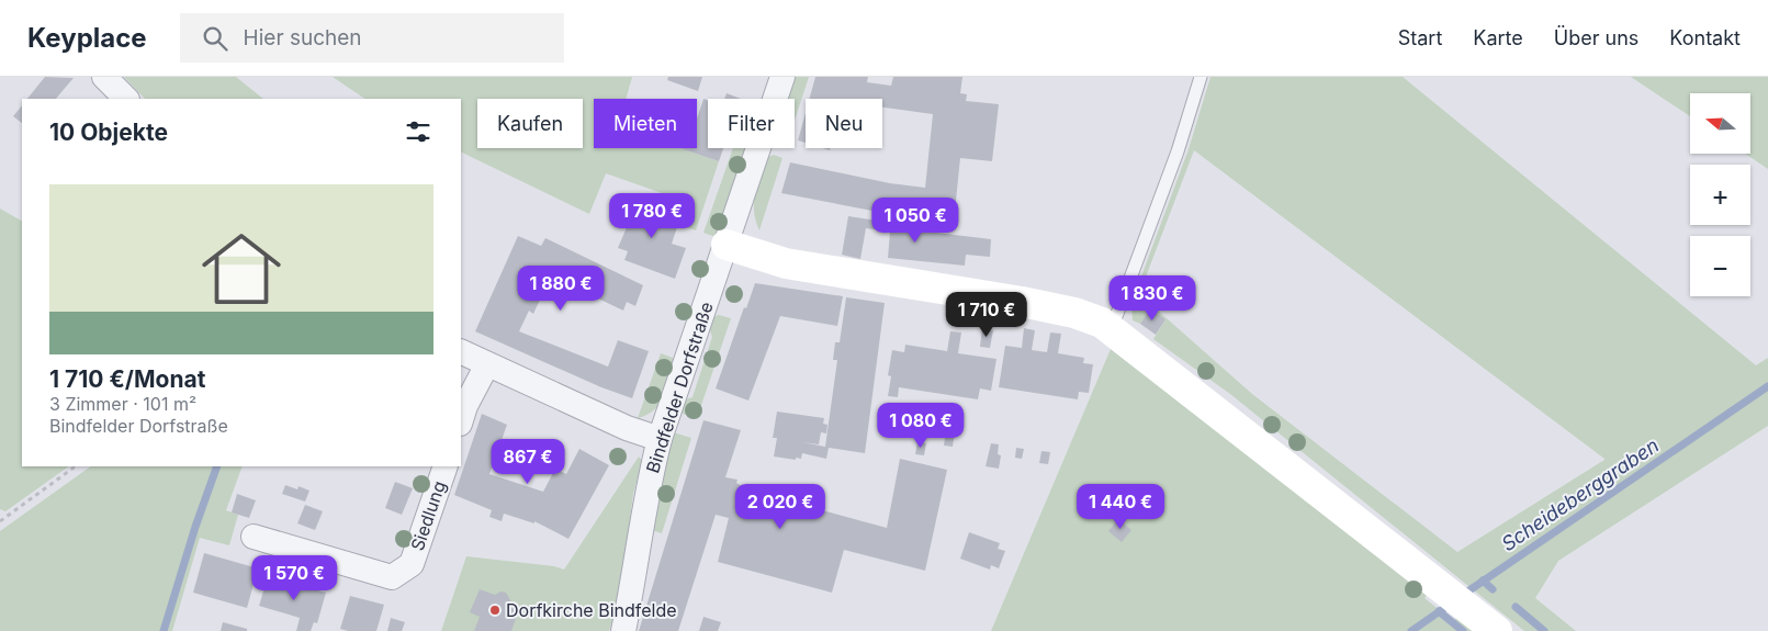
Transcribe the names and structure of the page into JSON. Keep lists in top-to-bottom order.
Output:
{
  "streets": {
    "street": ["Bindfelder Dorfstraße", "Siedlung"]
  },
  "water": ["Scheideberggraben"],
  "places": ["Dorfkirche Bindfelde"],
  "north": "left",
  "page": {
    "header": "Keyplace",
    "search": "Hier suchen",
    "nav": [
      "Start",
      "Karte",
      "Über uns",
      "Kontakt"
    ],
    "map_buttons": ["+", "−"],
    "chip": [
      "Kaufen",
      "Mieten",
      "Filter",
      "Neu"
    ],
    "heading": "10 Objekte",
    "list": [
      {
        "name": "1 710 €/Monat",
        "note": "3 Zimmer · 101 m² · Bindfelder Dorfstraße"
      }
    ],
    "price": [
      "1 780 €",
      "1 050 €",
      "1 880 €",
      "1 830 €",
      "1 710 €",
      "1 080 €",
      "867 €",
      "2 020 €",
      "1 440 €",
      "1 570 €"
    ]
  }
}
